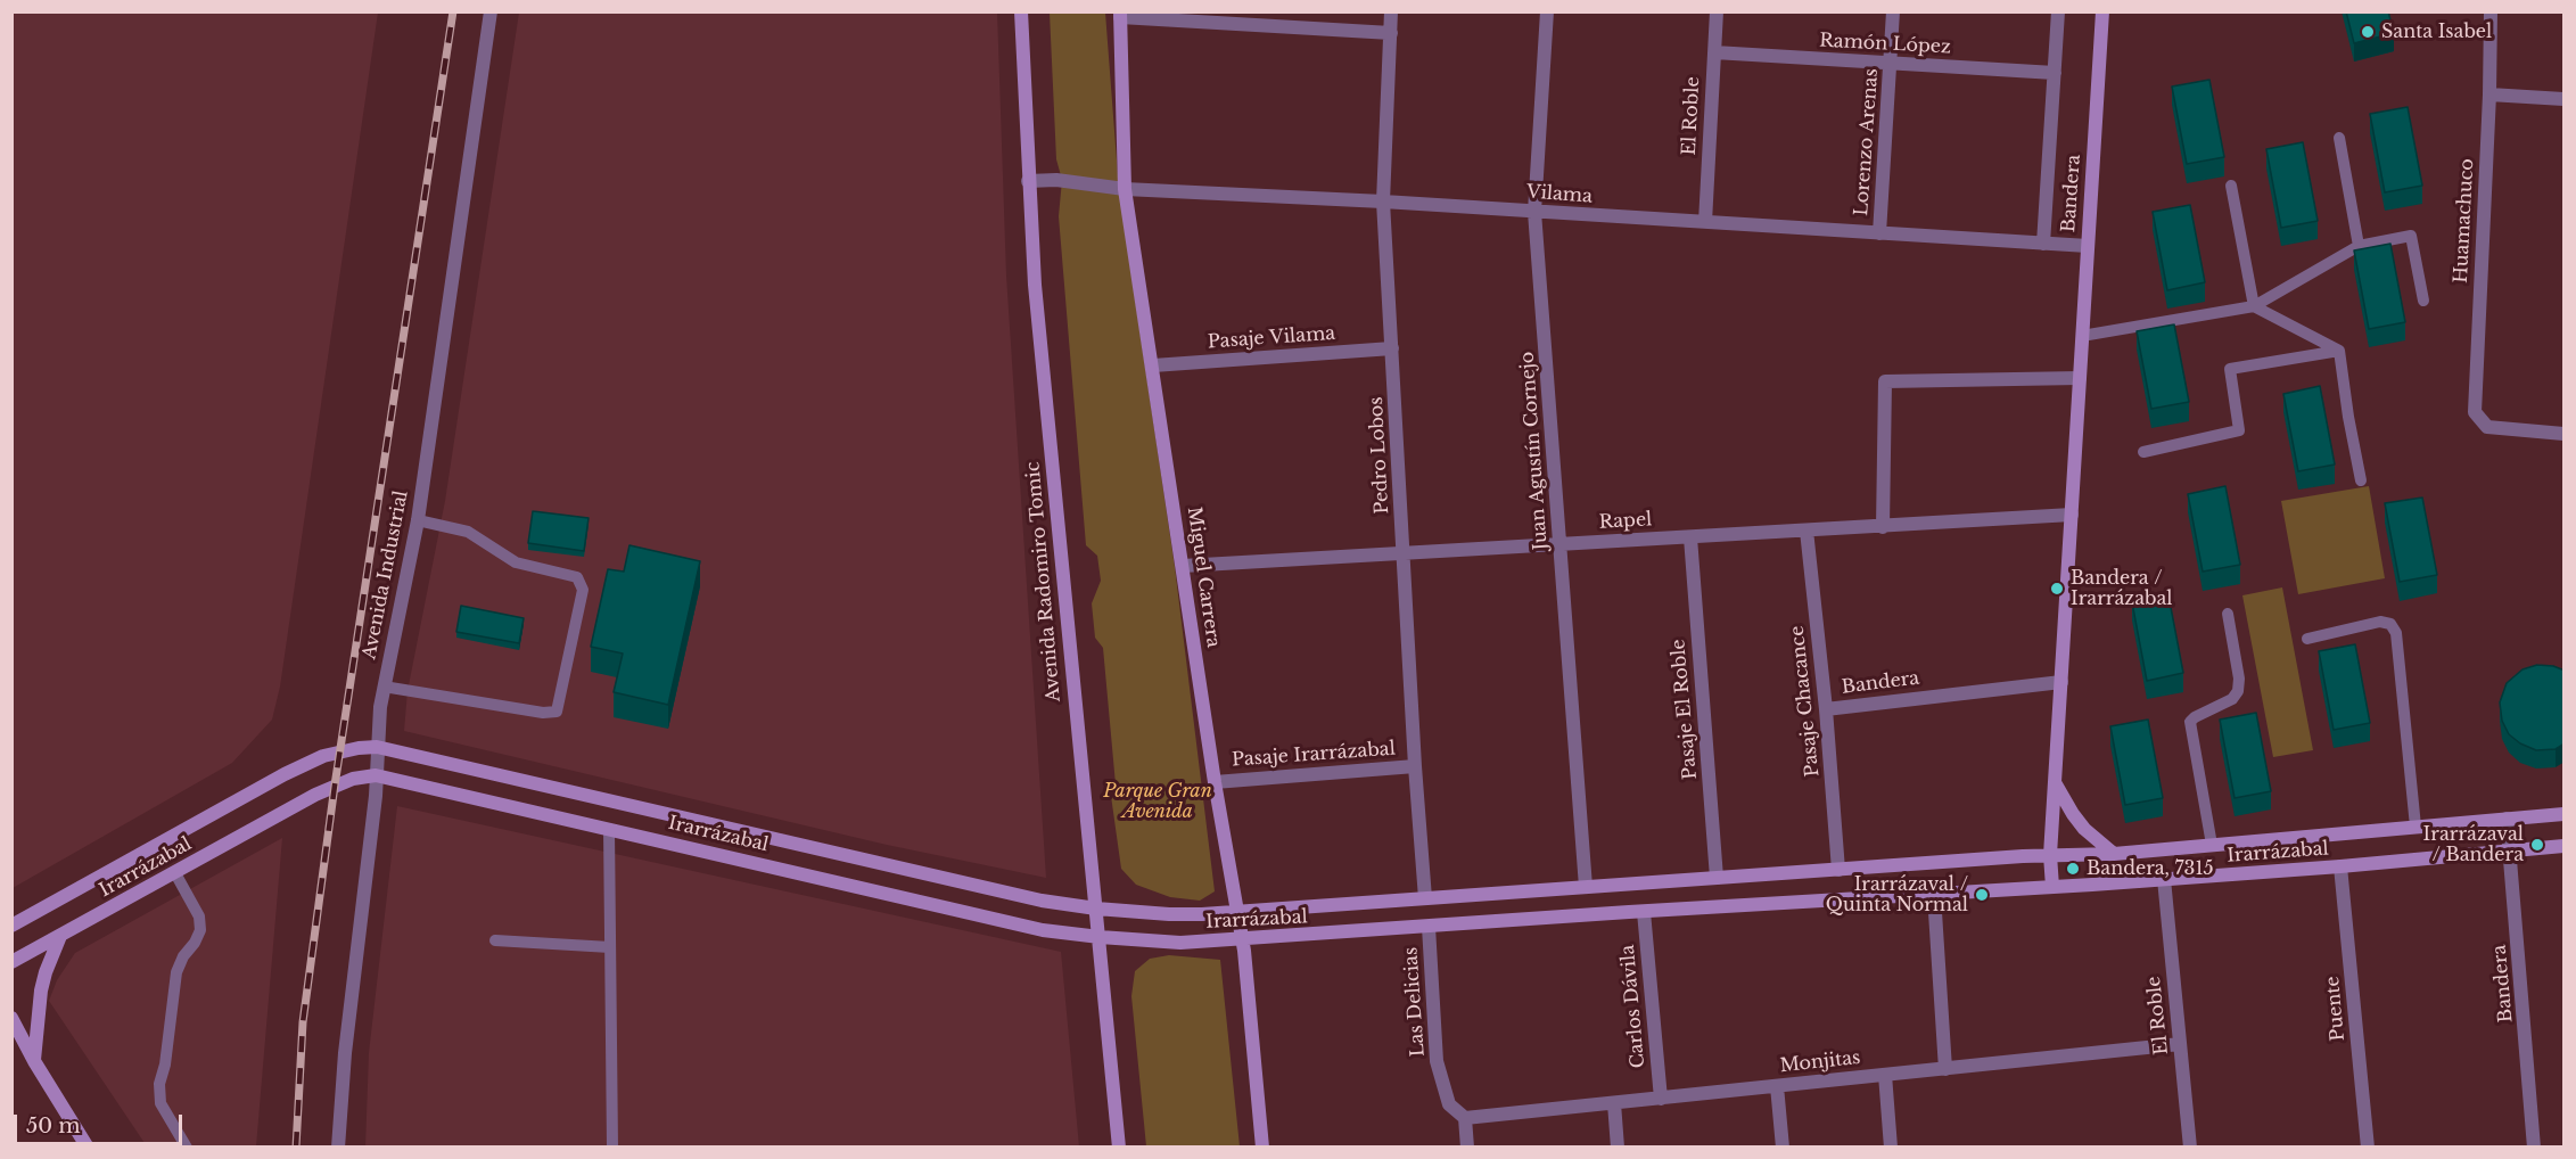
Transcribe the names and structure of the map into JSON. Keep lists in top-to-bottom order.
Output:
{
  "streets": {
    "main road": [
      "Bandera",
      "Miguel Carrera",
      "Avenida Radomiro Tomic",
      "Irarrázabal"
    ],
    "street": [
      "Ramón López",
      "El Roble",
      "Lorenzo Arenas",
      "Vilama",
      "Huamachuco",
      "Pasaje Vilama",
      "Juan Agustín Cornejo",
      "Pedro Lobos",
      "Rapel",
      "Avenida Industrial",
      "Pasaje Chacance",
      "Pasaje El Roble",
      "Pasaje Irarrázabal",
      "Las Delicias",
      "Carlos Dávila",
      "Puente",
      "Monjitas"
    ]
  },
  "crossings": [
    ["Ramón López", "El Roble"],
    ["Ramón López", "Lorenzo Arenas"],
    ["Ramón López", "Bandera"],
    ["El Roble", "Vilama"],
    ["El Roble", "Irarrázabal"],
    ["El Roble", "Monjitas"],
    ["Lorenzo Arenas", "Vilama"],
    ["Bandera", "Vilama"],
    ["Bandera", "Rapel"],
    ["Bandera", "Pasaje Chacance"],
    ["Bandera", "Irarrázabal"],
    ["Vilama", "Juan Agustín Cornejo"],
    ["Vilama", "Pedro Lobos"],
    ["Vilama", "Miguel Carrera"],
    ["Vilama", "Avenida Radomiro Tomic"],
    ["Pasaje Vilama", "Pedro Lobos"],
    ["Pasaje Vilama", "Miguel Carrera"],
    ["Juan Agustín Cornejo", "Rapel"],
    ["Juan Agustín Cornejo", "Irarrázabal"],
    ["Pedro Lobos", "Rapel"],
    ["Pedro Lobos", "Pasaje Irarrázabal"],
    ["Pedro Lobos", "Irarrázabal"],
    ["Rapel", "Miguel Carrera"],
    ["Rapel", "Pasaje Chacance"],
    ["Rapel", "Pasaje El Roble"],
    ["Avenida Industrial", "Irarrázabal"],
    ["Miguel Carrera", "Pasaje Irarrázabal"],
    ["Miguel Carrera", "Irarrázabal"],
    ["Avenida Radomiro Tomic", "Irarrázabal"],
    ["Pasaje Chacance", "Irarrázabal"],
    ["Pasaje El Roble", "Irarrázabal"],
    ["Irarrázabal", "Las Delicias"],
    ["Irarrázabal", "Carlos Dávila"],
    ["Irarrázabal", "Puente"],
    ["Las Delicias", "Monjitas"],
    ["Carlos Dávila", "Monjitas"]
  ],
  "parks": ["Parque Gran Avenida"],
  "places": [
    "Santa Isabel",
    "Bandera / Irarrázabal",
    "Irarrázaval / Bandera",
    "Bandera, 7315",
    "Irarrázaval / Quinta Normal"
  ],
  "scale_bar": "50 m"
}
